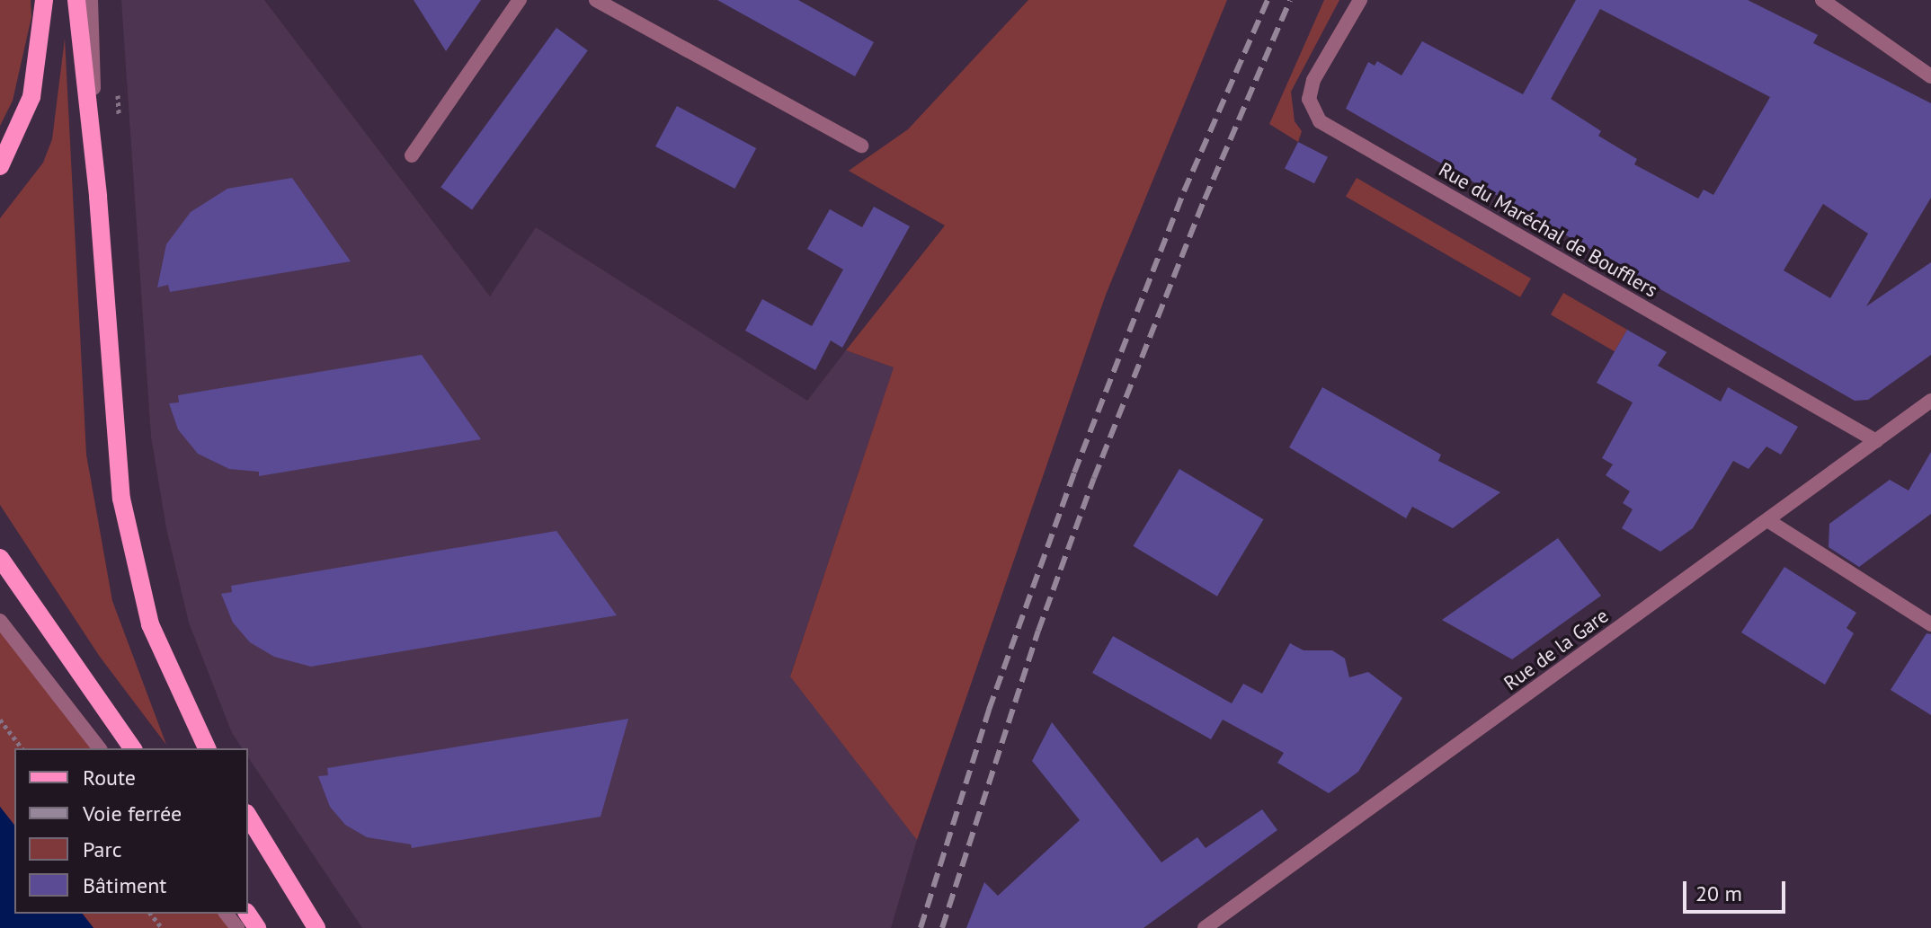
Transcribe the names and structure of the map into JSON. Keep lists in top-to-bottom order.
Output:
{
  "streets": {
    "street": ["Rue du Maréchal de Boufflers", "Rue de la Gare"]
  },
  "crossings": [
    ["Rue du Maréchal de Boufflers", "Rue de la Gare"]
  ],
  "legend": [
    "Route",
    "Voie ferrée",
    "Parc",
    "Bâtiment"
  ],
  "scale_bar": "20 m"
}
